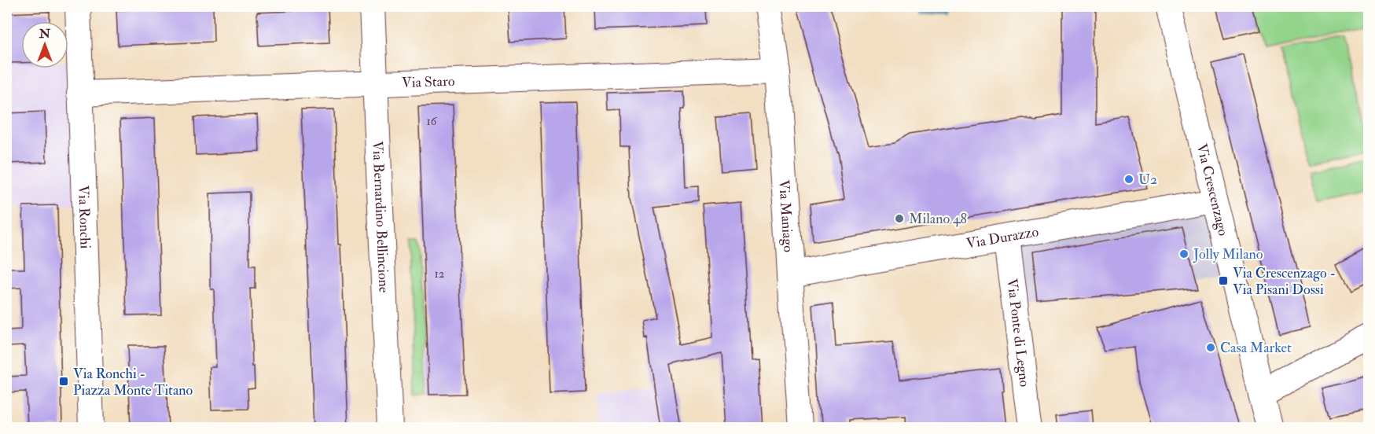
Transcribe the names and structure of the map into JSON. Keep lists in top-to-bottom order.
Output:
{
  "streets": {
    "street": [
      "Via Staro",
      "Via Crescenzago",
      "Via Ronchi",
      "Via Bernardino Bellincione",
      "Via Maniago",
      "Via Durazzo",
      "Via Ponte di Legno"
    ]
  },
  "crossings": [
    ["Via Staro", "Via Ronchi"],
    ["Via Staro", "Via Bernardino Bellincione"],
    ["Via Staro", "Via Maniago"],
    ["Via Crescenzago", "Via Durazzo"],
    ["Via Maniago", "Via Durazzo"],
    ["Via Durazzo", "Via Ponte di Legno"]
  ],
  "places": {
    "other": [
      "U2",
      "Milano 48",
      "Jolly Milano",
      "Casa Market"
    ],
    "transit": ["Via Crescenzago - Via Pisani Dossi", "Via Ronchi - Piazza Monte Titano"]
  },
  "house_numbers": ["16", "12"],
  "north": "top"
}
